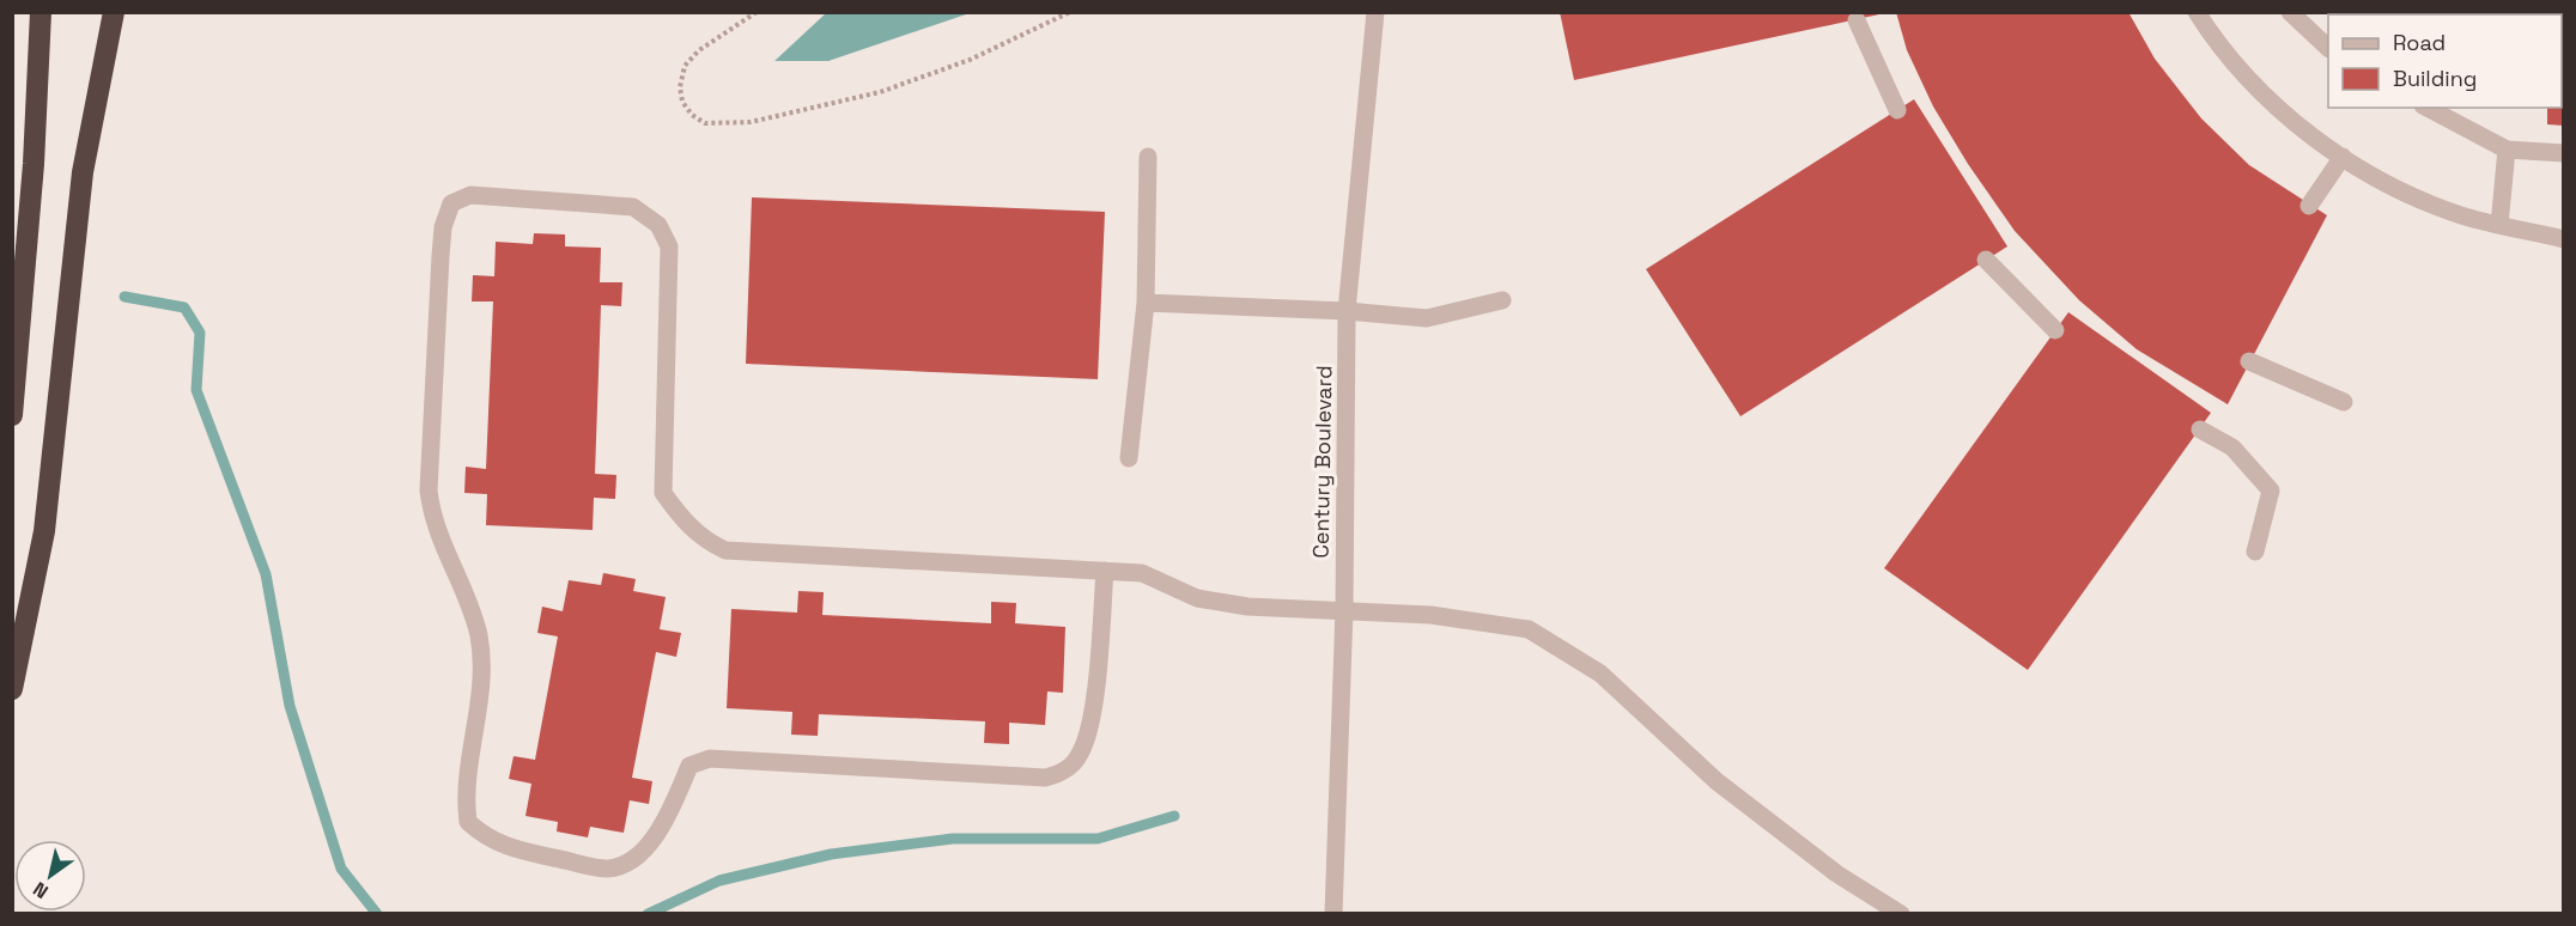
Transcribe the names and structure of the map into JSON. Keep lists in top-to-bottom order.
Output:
{
  "streets": {
    "street": ["Century Boulevard"]
  },
  "legend": ["Road", "Building"],
  "north": "bottom left"
}
